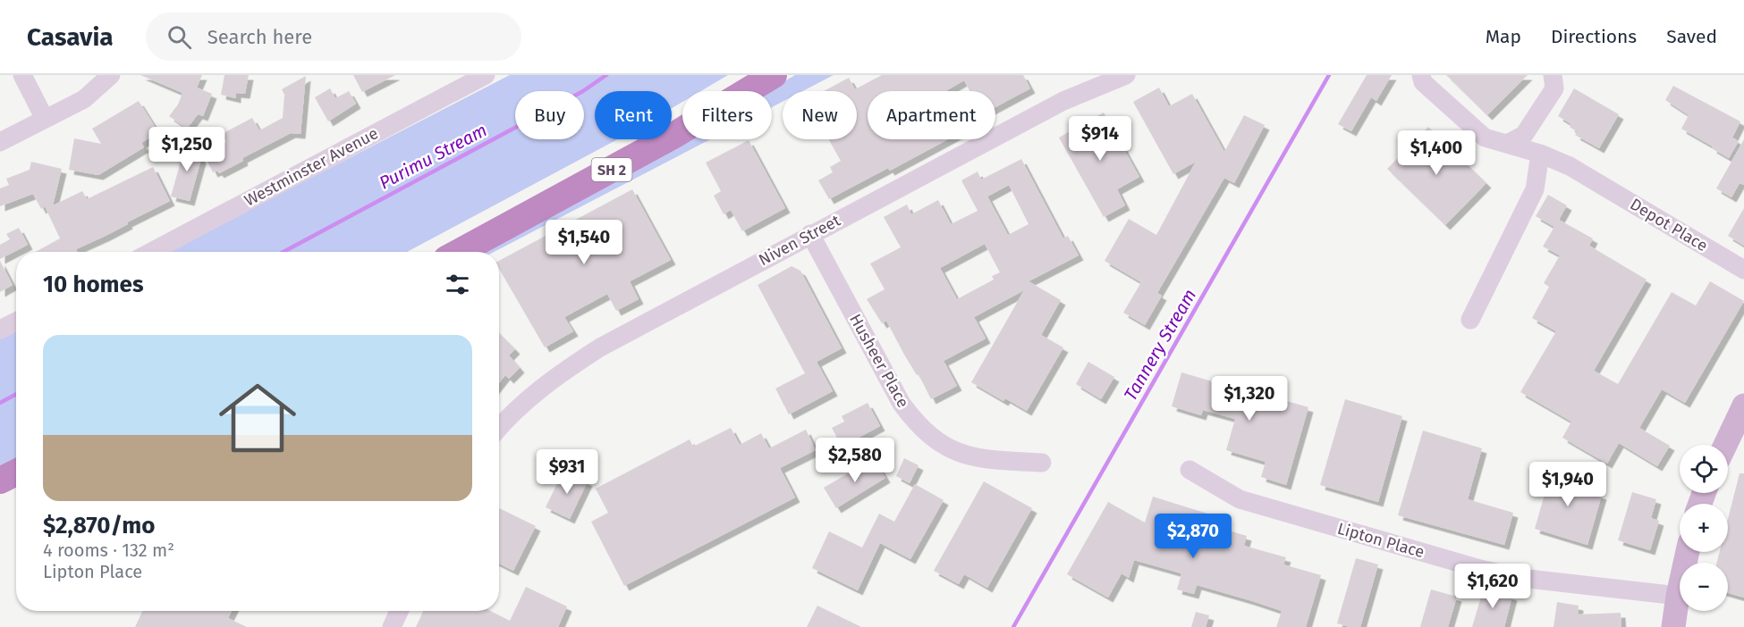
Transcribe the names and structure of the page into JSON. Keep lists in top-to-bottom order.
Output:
{
  "streets": {
    "highway": ["SH 2"],
    "street": [
      "Westminster Avenue",
      "Depot Place",
      "Niven Street",
      "Husheer Place",
      "Lipton Place"
    ]
  },
  "crossings": [
    ["Niven Street", "Husheer Place"]
  ],
  "water": ["Purimu Stream", "Tannery Stream"],
  "page": {
    "header": "Casavia",
    "search": "Search here",
    "nav": ["Map", "Directions", "Saved"],
    "chip": [
      "Buy",
      "Rent",
      "Filters",
      "New",
      "Apartment"
    ],
    "price": [
      "$914",
      "$1,250",
      "$1,400",
      "$1,540",
      "$1,320",
      "$2,580",
      "$931",
      "$1,940",
      "$2,870",
      "$1,620"
    ],
    "heading": "10 homes",
    "list": [
      {
        "name": "$2,870/mo",
        "note": "4 rooms · 132 m² · Lipton Place"
      }
    ],
    "map_buttons": ["+", "−"]
  }
}
